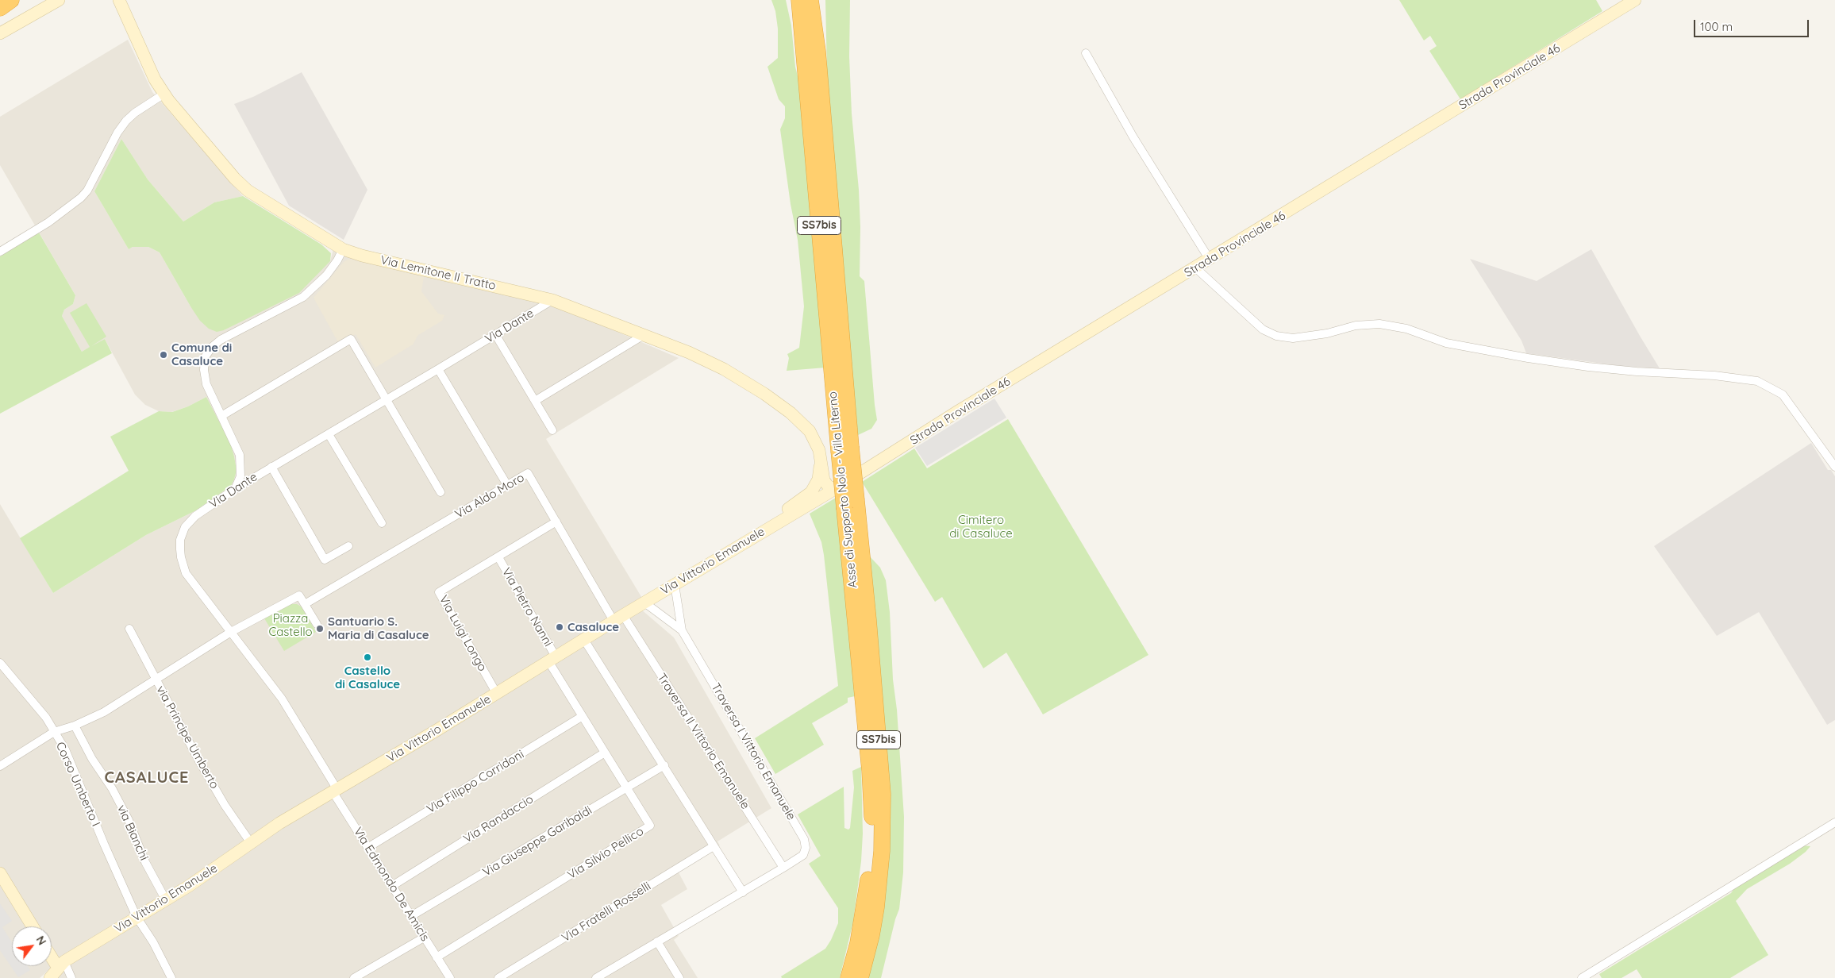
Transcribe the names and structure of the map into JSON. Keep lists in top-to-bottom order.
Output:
{
  "streets": {
    "highway": ["SS7bis", "Asse di Supporto Nola - Villa Literno"],
    "street": [
      "Strada Provinciale 46",
      "Via Lemitone II Tratto",
      "Via Dante",
      "Via Aldo Moro",
      "Via Vittorio Emanuele",
      "Via Pietro Nanni",
      "Via Luigi Longo",
      "via Principe Umberto",
      "Traversa II Vittorio Emanuele",
      "Traversa I Vittorio Emanuele",
      "Via Filippo Corridoni",
      "Corso Umberto I",
      "Via Randaccio",
      "via Bianchi",
      "Via Giuseppe Garibaldi",
      "Via Silvio Pellico",
      "Via Edmondo De Amicis",
      "Via Fratelli Rosselli"
    ]
  },
  "crossings": [
    ["Strada Provinciale 46", "Via Lemitone II Tratto"],
    ["Strada Provinciale 46", "Via Vittorio Emanuele"],
    ["Via Lemitone II Tratto", "Via Dante"],
    ["Via Lemitone II Tratto", "Via Vittorio Emanuele"],
    ["Via Dante", "Via Vittorio Emanuele"],
    ["Via Dante", "Via Edmondo De Amicis"],
    ["Via Aldo Moro", "Via Vittorio Emanuele"],
    ["Via Aldo Moro", "Traversa II Vittorio Emanuele"],
    ["Via Vittorio Emanuele", "Via Pietro Nanni"],
    ["Via Vittorio Emanuele", "Via Luigi Longo"],
    ["Via Vittorio Emanuele", "via Principe Umberto"],
    ["Via Vittorio Emanuele", "Traversa II Vittorio Emanuele"],
    ["Via Vittorio Emanuele", "Traversa I Vittorio Emanuele"],
    ["Via Vittorio Emanuele", "Corso Umberto I"],
    ["Via Vittorio Emanuele", "via Bianchi"],
    ["Via Vittorio Emanuele", "Via Silvio Pellico"],
    ["Via Vittorio Emanuele", "Via Edmondo De Amicis"],
    ["Via Pietro Nanni", "Via Luigi Longo"],
    ["Via Pietro Nanni", "Via Silvio Pellico"],
    ["Traversa II Vittorio Emanuele", "Traversa I Vittorio Emanuele"],
    ["Via Filippo Corridoni", "Via Silvio Pellico"],
    ["Via Filippo Corridoni", "Via Edmondo De Amicis"],
    ["Via Randaccio", "Via Silvio Pellico"],
    ["Via Randaccio", "Via Edmondo De Amicis"],
    ["Via Giuseppe Garibaldi", "Via Silvio Pellico"],
    ["Via Giuseppe Garibaldi", "Via Edmondo De Amicis"],
    ["Via Silvio Pellico", "Via Edmondo De Amicis"]
  ],
  "districts": ["CASALUCE"],
  "parks": ["Cimitero di Casaluce", "Piazza Castello"],
  "places": [
    "Comune di Casaluce",
    "Casaluce",
    "Santuario S. Maria di Casaluce",
    "Castello di Casaluce"
  ],
  "scale_bar": "100 m",
  "north": "top right"
}
